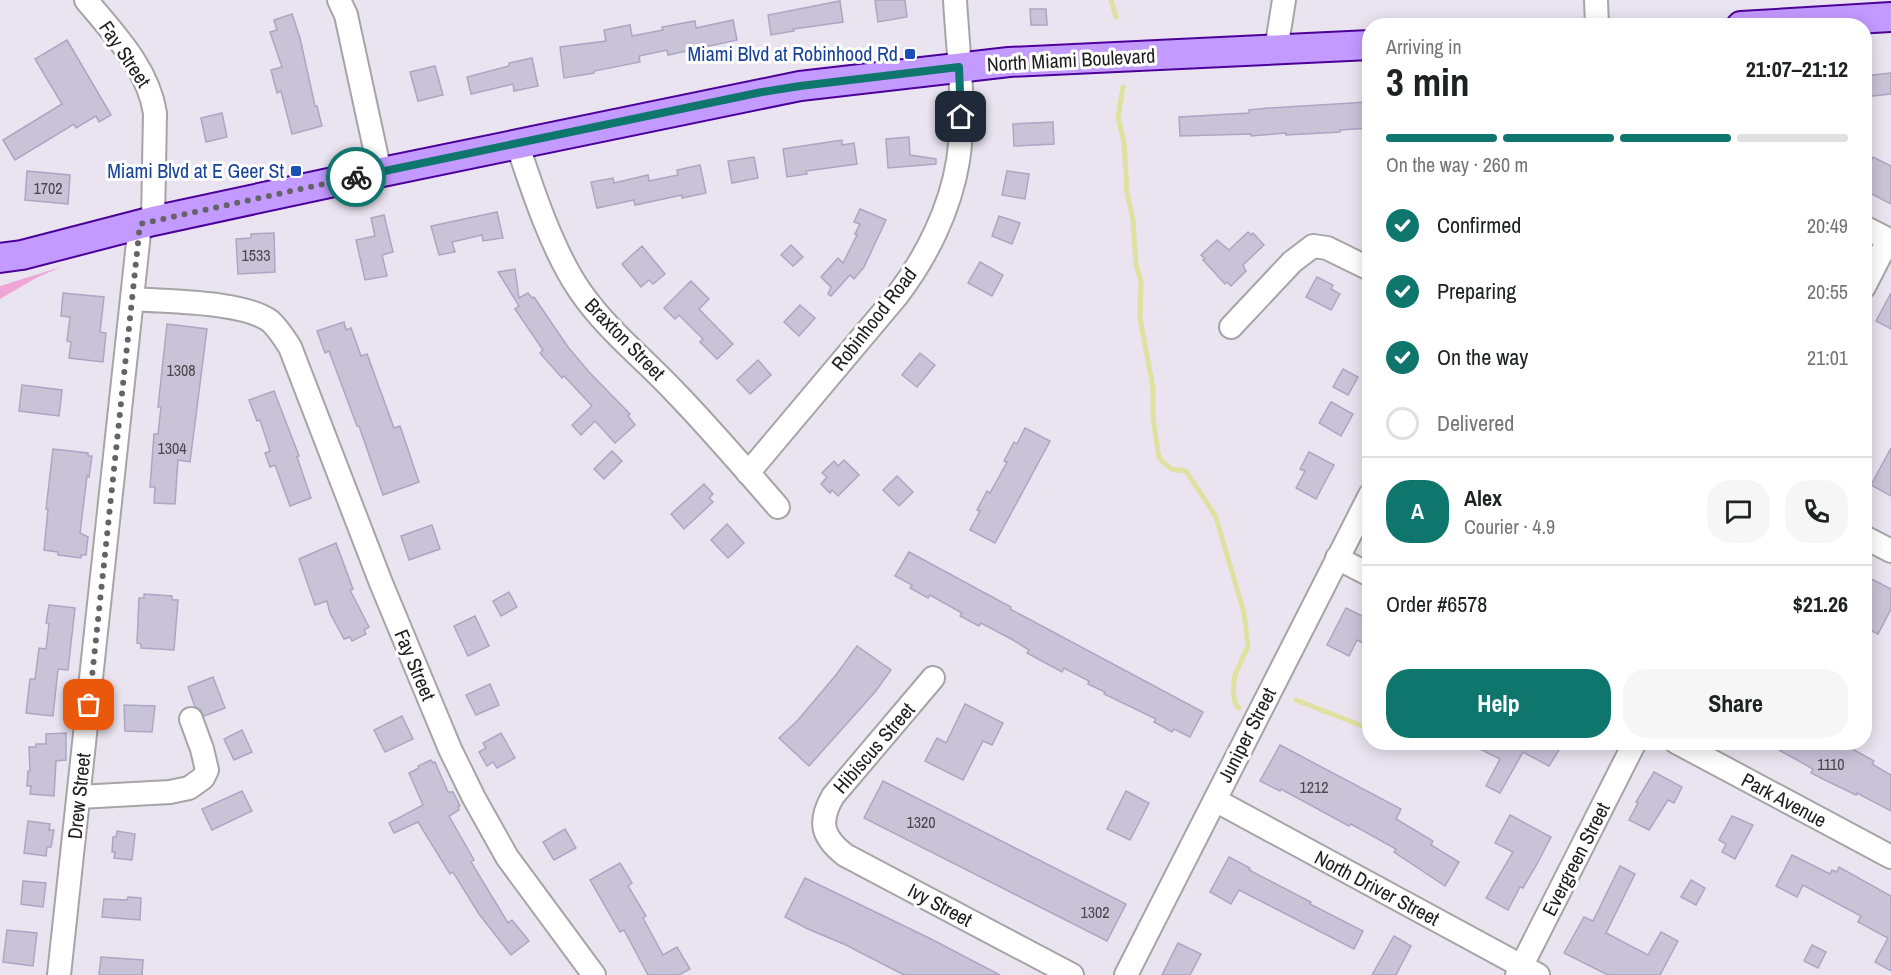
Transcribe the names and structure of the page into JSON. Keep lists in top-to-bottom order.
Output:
{
  "streets": {
    "main road": ["North Miami Boulevard"],
    "street": [
      "Fay Street",
      "Robinhood Road",
      "Braxton Street",
      "Juniper Street",
      "Hibiscus Street",
      "Drew Street",
      "Park Avenue",
      "Evergreen Street",
      "North Driver Street",
      "Ivy Street"
    ]
  },
  "crossings": [
    ["Fay Street", "North Miami Boulevard"],
    ["Fay Street", "Drew Street"],
    ["North Miami Boulevard", "Robinhood Road"],
    ["North Miami Boulevard", "Braxton Street"],
    ["North Miami Boulevard", "Drew Street"],
    ["Robinhood Road", "Braxton Street"],
    ["Juniper Street", "North Driver Street"],
    ["Hibiscus Street", "Ivy Street"],
    ["Evergreen Street", "North Driver Street"]
  ],
  "places": {
    "transit": ["Miami Blvd at Robinhood Rd", "Miami Blvd at E Geer St"]
  },
  "house_numbers": [
    "1702",
    "1533",
    "1308",
    "1304",
    "1110",
    "1212",
    "1320",
    "1302"
  ],
  "page": {
    "heading": ["3 min", "Arriving in", "21:07–21:12"],
    "panel": [
      "Alex",
      "Courier · 4.9",
      "Order #6578",
      "$21.26"
    ],
    "bar": "On the way · 260 m",
    "list": [
      ["Confirmed", "20:49"],
      ["Preparing", "20:55"],
      ["On the way", "21:01"],
      "Delivered"
    ],
    "round": "A",
    "buttons": ["Help", "Share"]
  }
}
